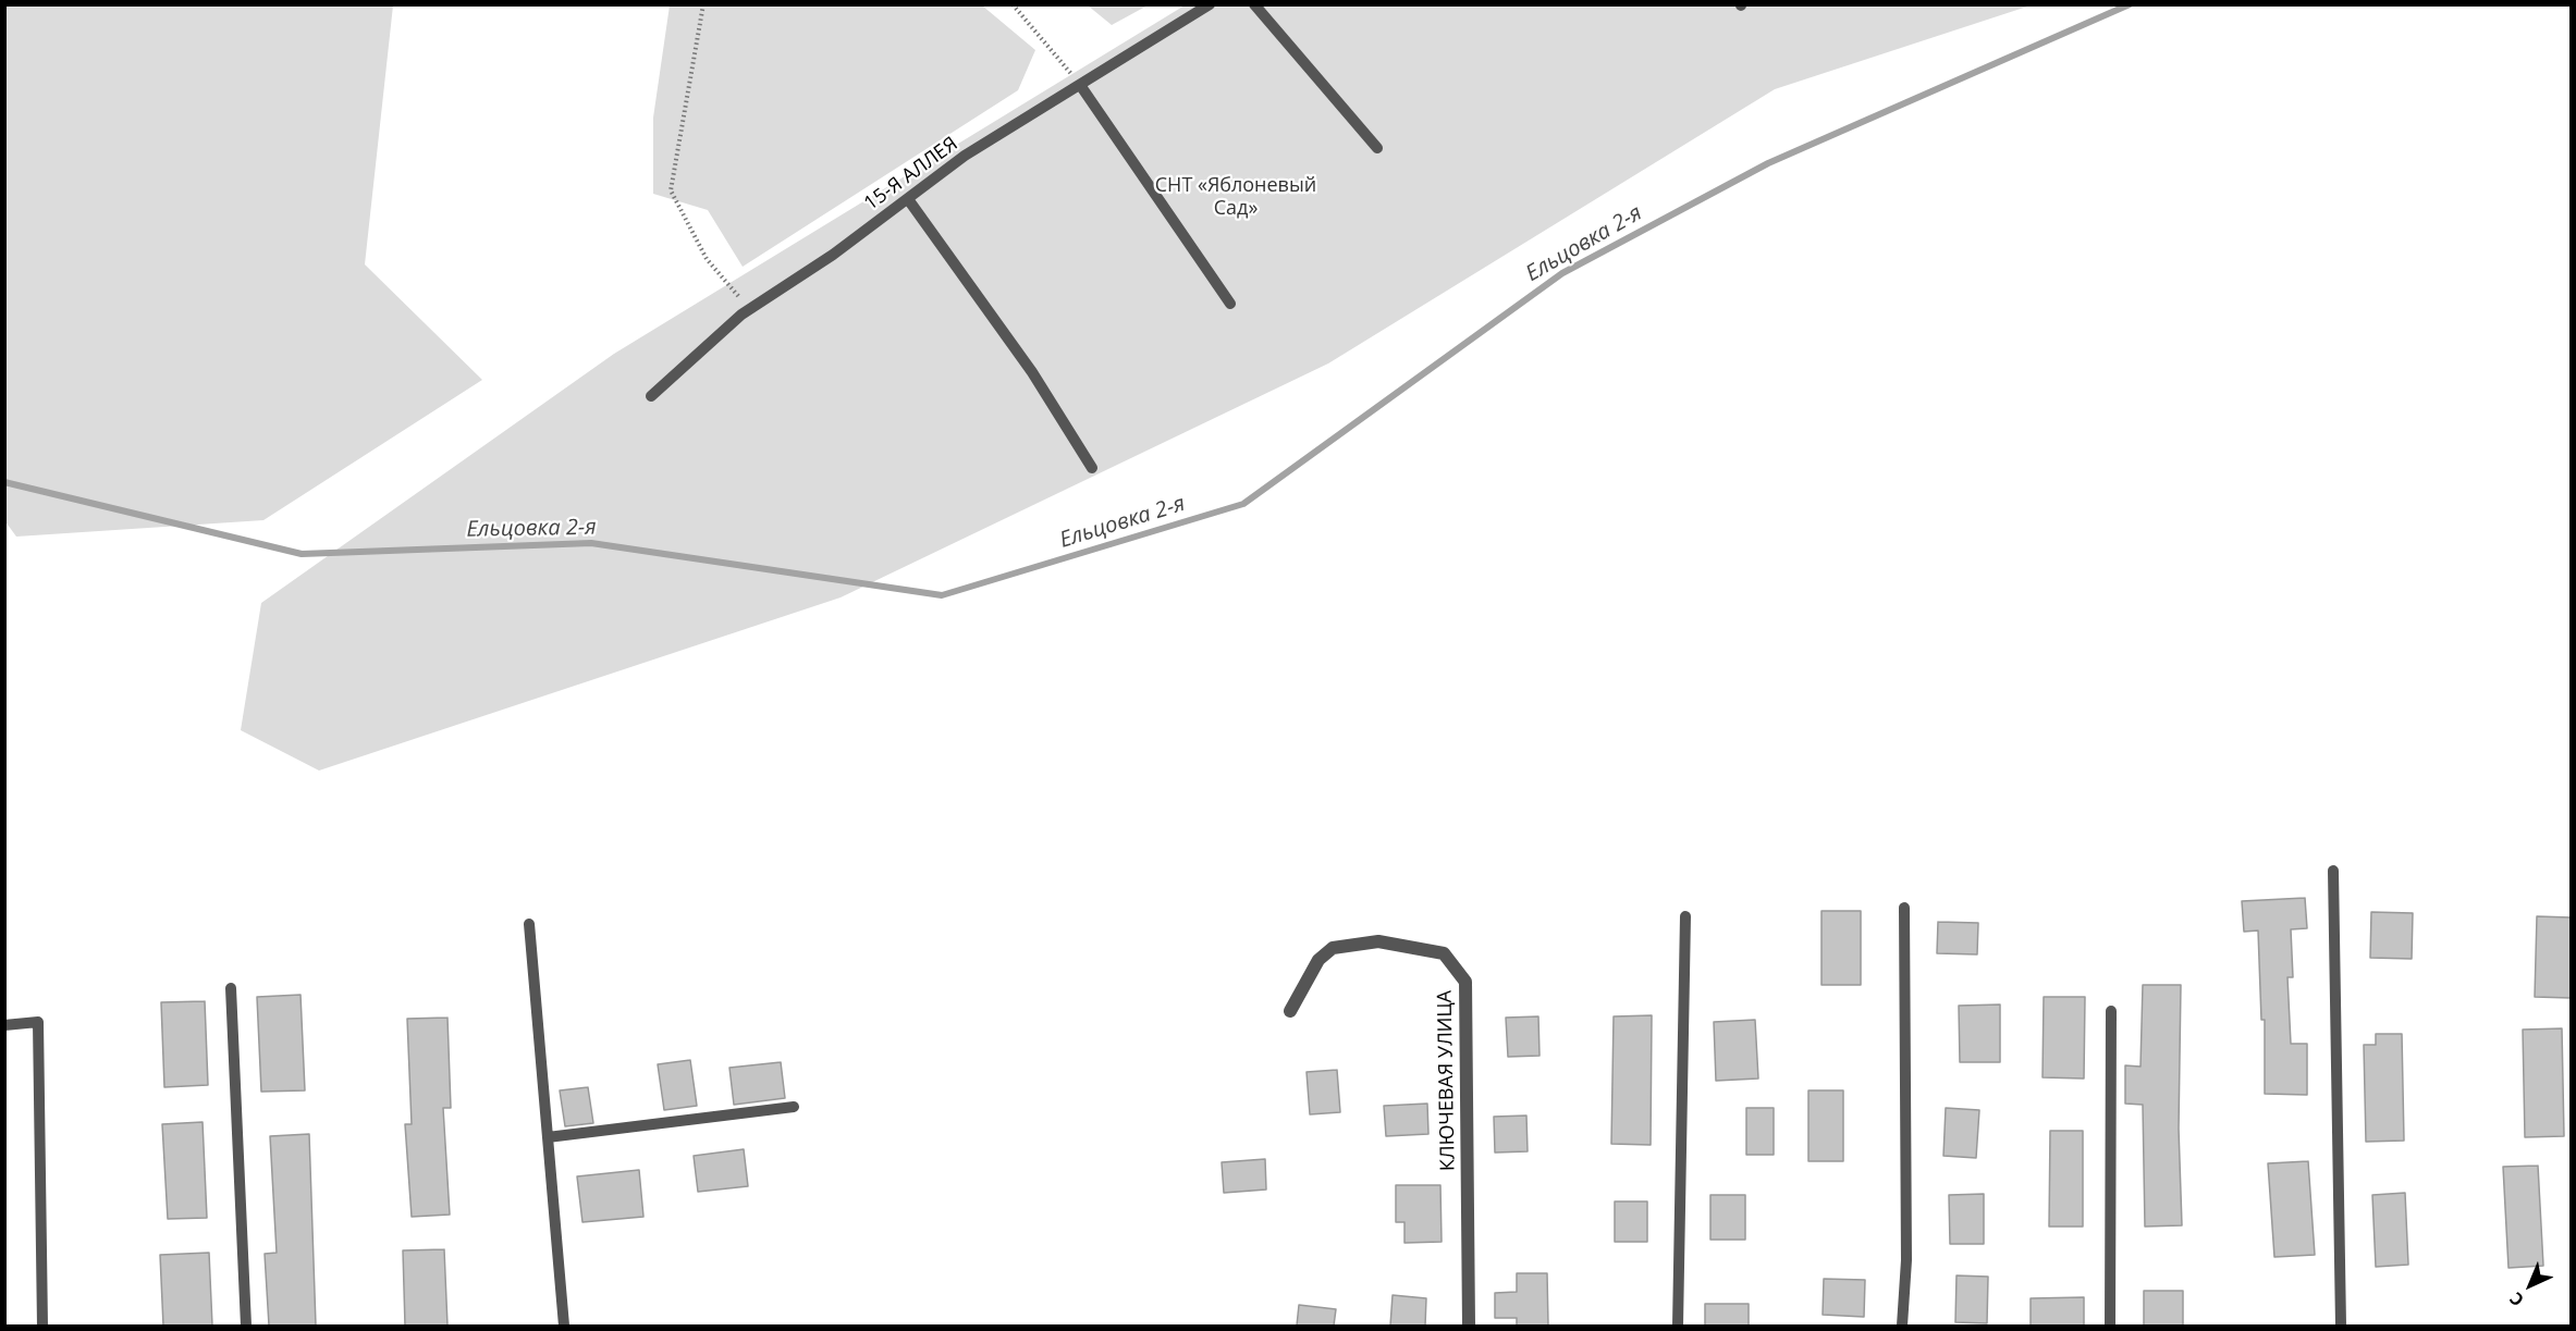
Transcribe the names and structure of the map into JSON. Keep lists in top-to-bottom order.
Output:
{
  "streets": {
    "street": ["КЛЮЧЕВАЯ УЛИЦА"],
    "lane": ["15-Я АЛЛЕЯ"]
  },
  "water": ["Ельцовка 2-я"],
  "parks": ["СНТ «Яблоневый Сад»"],
  "north": "bottom left"
}
